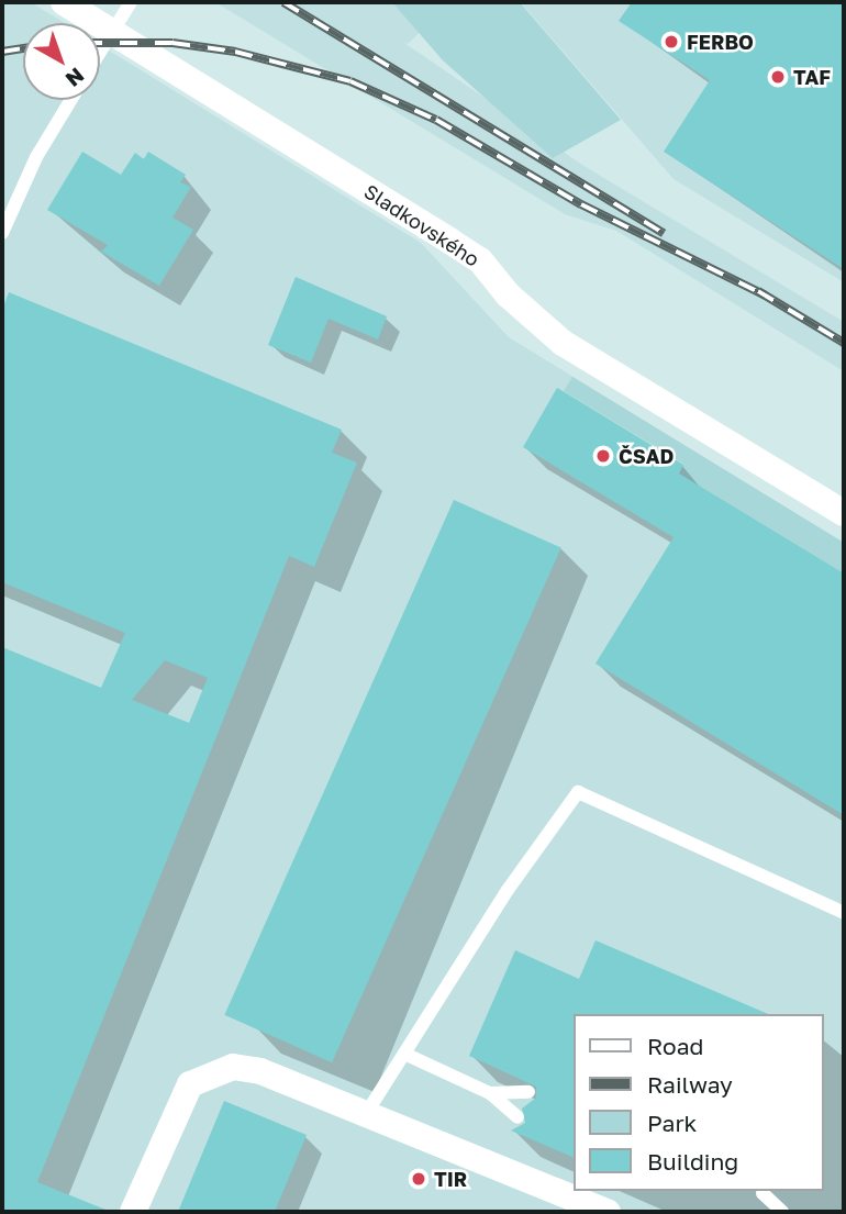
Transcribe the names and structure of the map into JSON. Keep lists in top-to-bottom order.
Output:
{
  "streets": {
    "street": ["Sladkovského"]
  },
  "places": [
    "FERBO",
    "TAF",
    "ČSAD",
    "TIR"
  ],
  "legend": [
    "Road",
    "Railway",
    "Park",
    "Building"
  ],
  "north": "bottom right"
}
